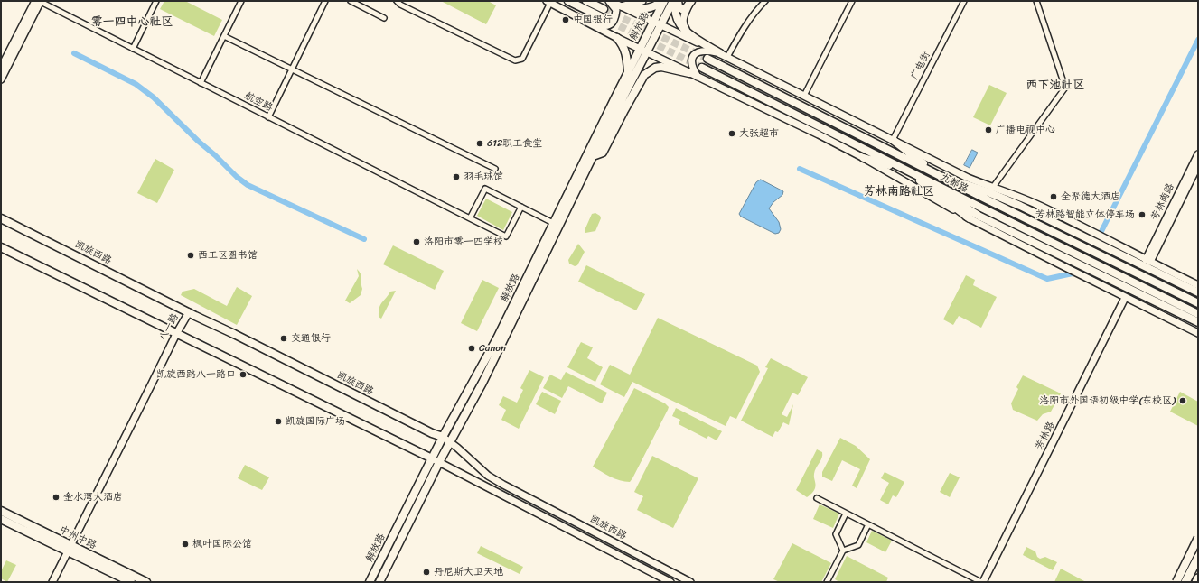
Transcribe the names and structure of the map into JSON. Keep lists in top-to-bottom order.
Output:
{
  "streets": {
    "main road": [
      "解放路",
      "九都路",
      "芳林南路",
      "凯旋西路",
      "八一路",
      "芳林路",
      "中州中路"
    ],
    "street": ["广电街", "航空路"]
  },
  "crossings": [
    ["解放路", "凯旋西路"],
    ["广电街", "九都路"],
    ["九都路", "芳林南路"],
    ["凯旋西路", "八一路"],
    ["八一路", "中州中路"]
  ],
  "districts": ["零一四中心社区", "西下池社区", "芳林南路社区"],
  "places": [
    "中国银行",
    "广播电视中心",
    "大张超市",
    "612职工食堂",
    "羽毛球馆",
    "全聚德大酒店",
    "芳林路智能立体停车场",
    "洛阳市零一四学校",
    "西工区图书馆",
    "交通银行",
    "Canon",
    "凯旋西路八一路口",
    "洛阳市外国语初级中学(东校区)",
    "凯旋国际广场",
    "金水湾大酒店",
    "枫叶国际公馆",
    "丹尼斯大卫天地"
  ]
}
